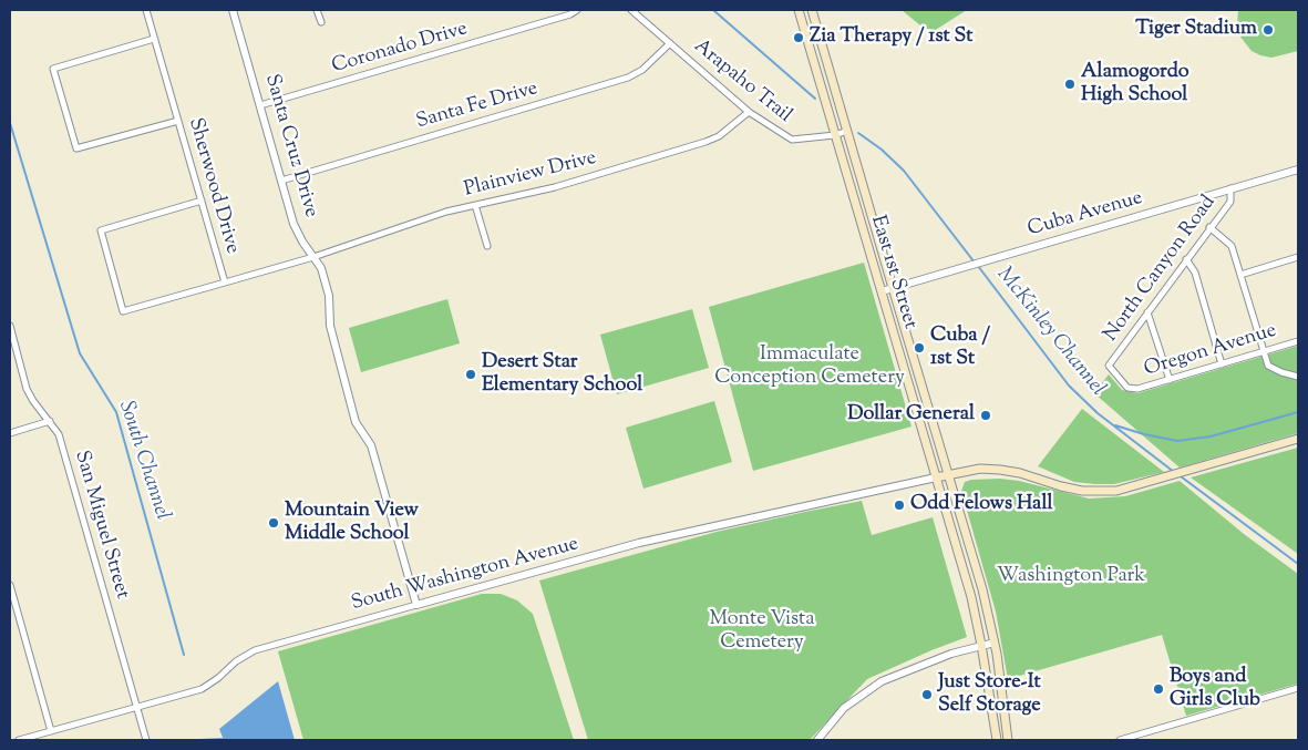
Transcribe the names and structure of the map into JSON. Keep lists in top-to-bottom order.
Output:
{
  "streets": {
    "main road": ["East 1st Street"],
    "street": [
      "Coronado Drive",
      "Arapaho Trail",
      "Santa Fe Drive",
      "Santa Cruz Drive",
      "Plainview Drive",
      "Sherwood Drive",
      "Cuba Avenue",
      "North Canyon Road",
      "Oregon Avenue",
      "San Miguel Street",
      "South Washington Avenue"
    ]
  },
  "crossings": [
    ["Coronado Drive", "Santa Cruz Drive"],
    ["Arapaho Trail", "Santa Fe Drive"],
    ["Arapaho Trail", "Plainview Drive"],
    ["Arapaho Trail", "East 1st Street"],
    ["Santa Fe Drive", "Santa Cruz Drive"],
    ["Santa Cruz Drive", "Plainview Drive"],
    ["Santa Cruz Drive", "Sherwood Drive"],
    ["Santa Cruz Drive", "South Washington Avenue"],
    ["Plainview Drive", "Sherwood Drive"],
    ["Cuba Avenue", "North Canyon Road"],
    ["Cuba Avenue", "East 1st Street"],
    ["North Canyon Road", "Oregon Avenue"],
    ["East 1st Street", "South Washington Avenue"],
    ["San Miguel Street", "South Washington Avenue"]
  ],
  "water": ["McKinley Channel", "South Channel"],
  "parks": ["Immaculate Conception Cemetery", "Washington Park", "Monte Vista Cemetery"],
  "places": [
    "Tiger Stadium",
    "Zia Therapy / 1st St",
    "Alamogordo High School",
    "Cuba / 1st St",
    "Desert Star Elementary School",
    "Dollar General",
    "Odd Felows Hall",
    "Mountain View Middle School",
    "Boys and Girls Club",
    "Just Store-It Self Storage"
  ]
}
